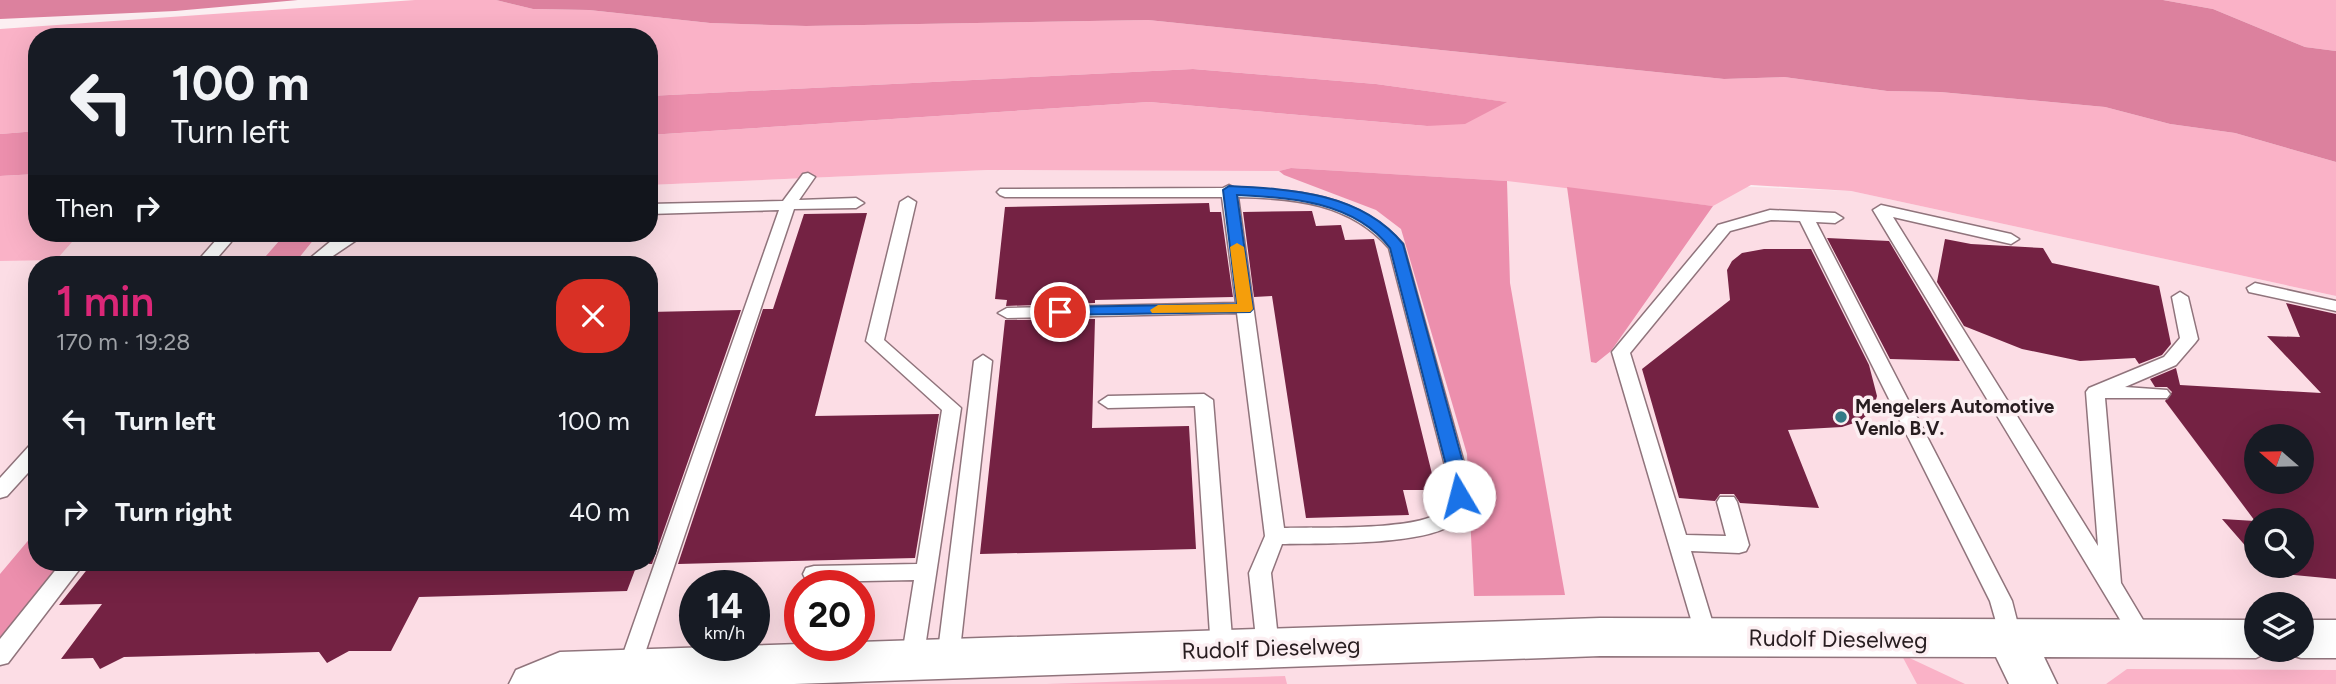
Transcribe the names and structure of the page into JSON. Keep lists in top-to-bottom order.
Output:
{
  "streets": {
    "street": ["Rudolf Dieselweg"]
  },
  "places": ["Mengelers Automotive Venlo B.V."],
  "north": "left",
  "page": {
    "turn": ["100 m", "Turn left"],
    "then": "Then",
    "heading": ["1 min", "170 m · 19:28"],
    "list": [
      {
        "name": "Turn left",
        "value": "100 m"
      },
      {
        "name": "Turn right",
        "value": "40 m"
      }
    ],
    "speed": "14 km/h",
    "limit": "20"
  }
}
